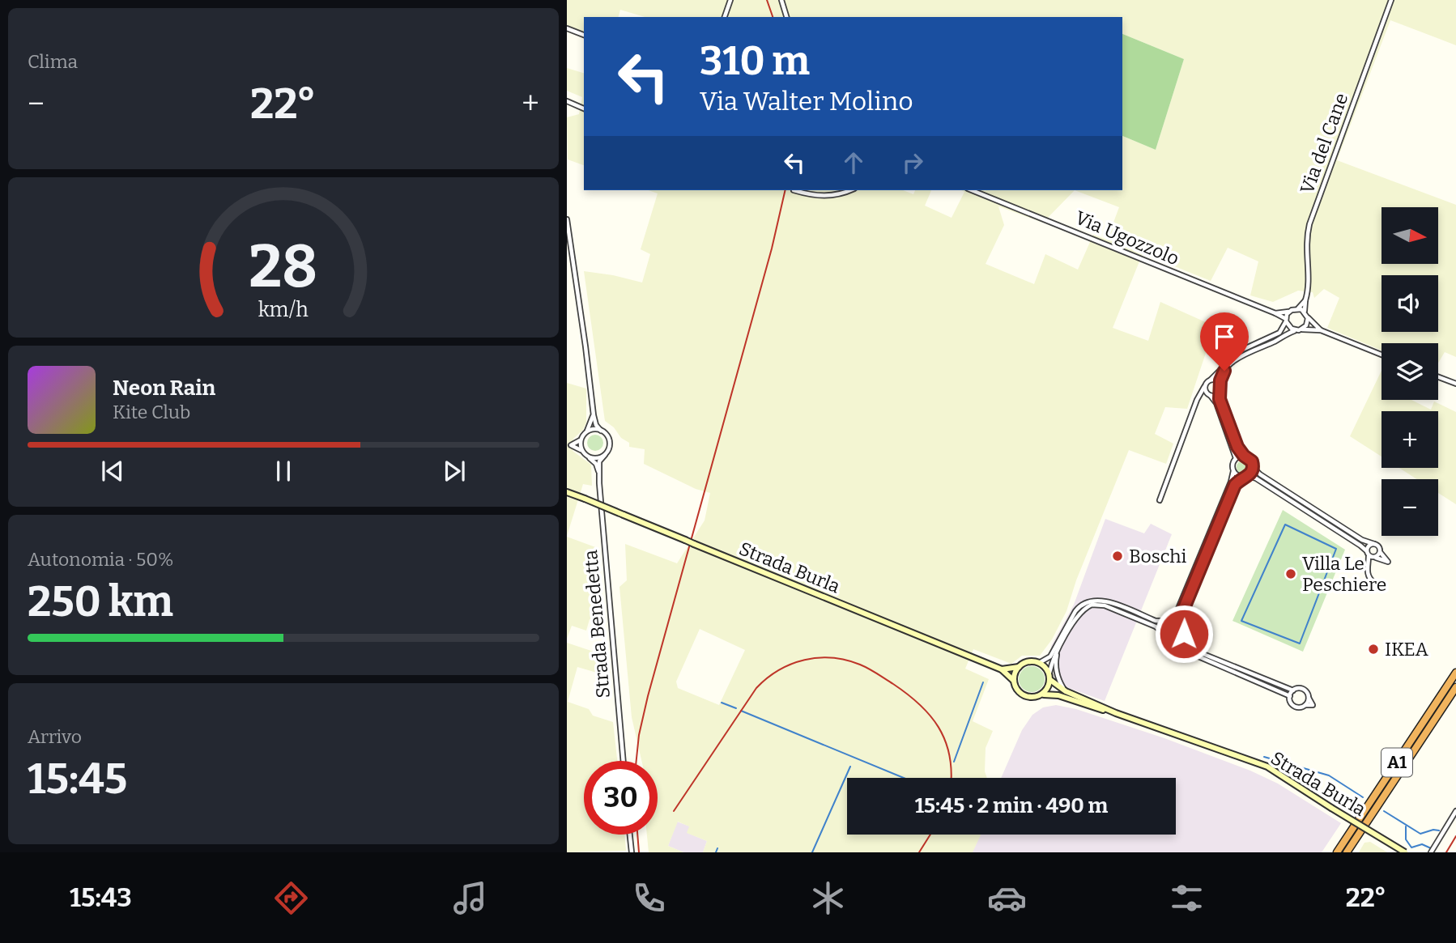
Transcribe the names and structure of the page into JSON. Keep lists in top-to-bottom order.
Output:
{
  "streets": {
    "highway": ["A1"],
    "main road": ["Strada Burla"],
    "street": ["Via del Cane", "Via Ugozzolo", "Strada Benedetta"]
  },
  "crossings": [
    ["Via del Cane", "Via Ugozzolo"]
  ],
  "places": ["Boschi", "Villa Le Peschiere", "IKEA"],
  "north": "right",
  "page": {
    "tile": [
      "Clima",
      ["Autonomia · 50%", "250 km"],
      ["Arrivo", "15:45"]
    ],
    "turn": ["310 m", "Via Walter Molino"],
    "heat": ["−", "22°", "+"],
    "map_buttons": ["+", "−"],
    "song": ["Neon Rain", "Kite Club"],
    "limit": "30",
    "trip": "15:45 · 2 min · 490 m",
    "tabs": ["15:43", "22°"],
    "gauge": ["28", "km/h"]
  }
}
